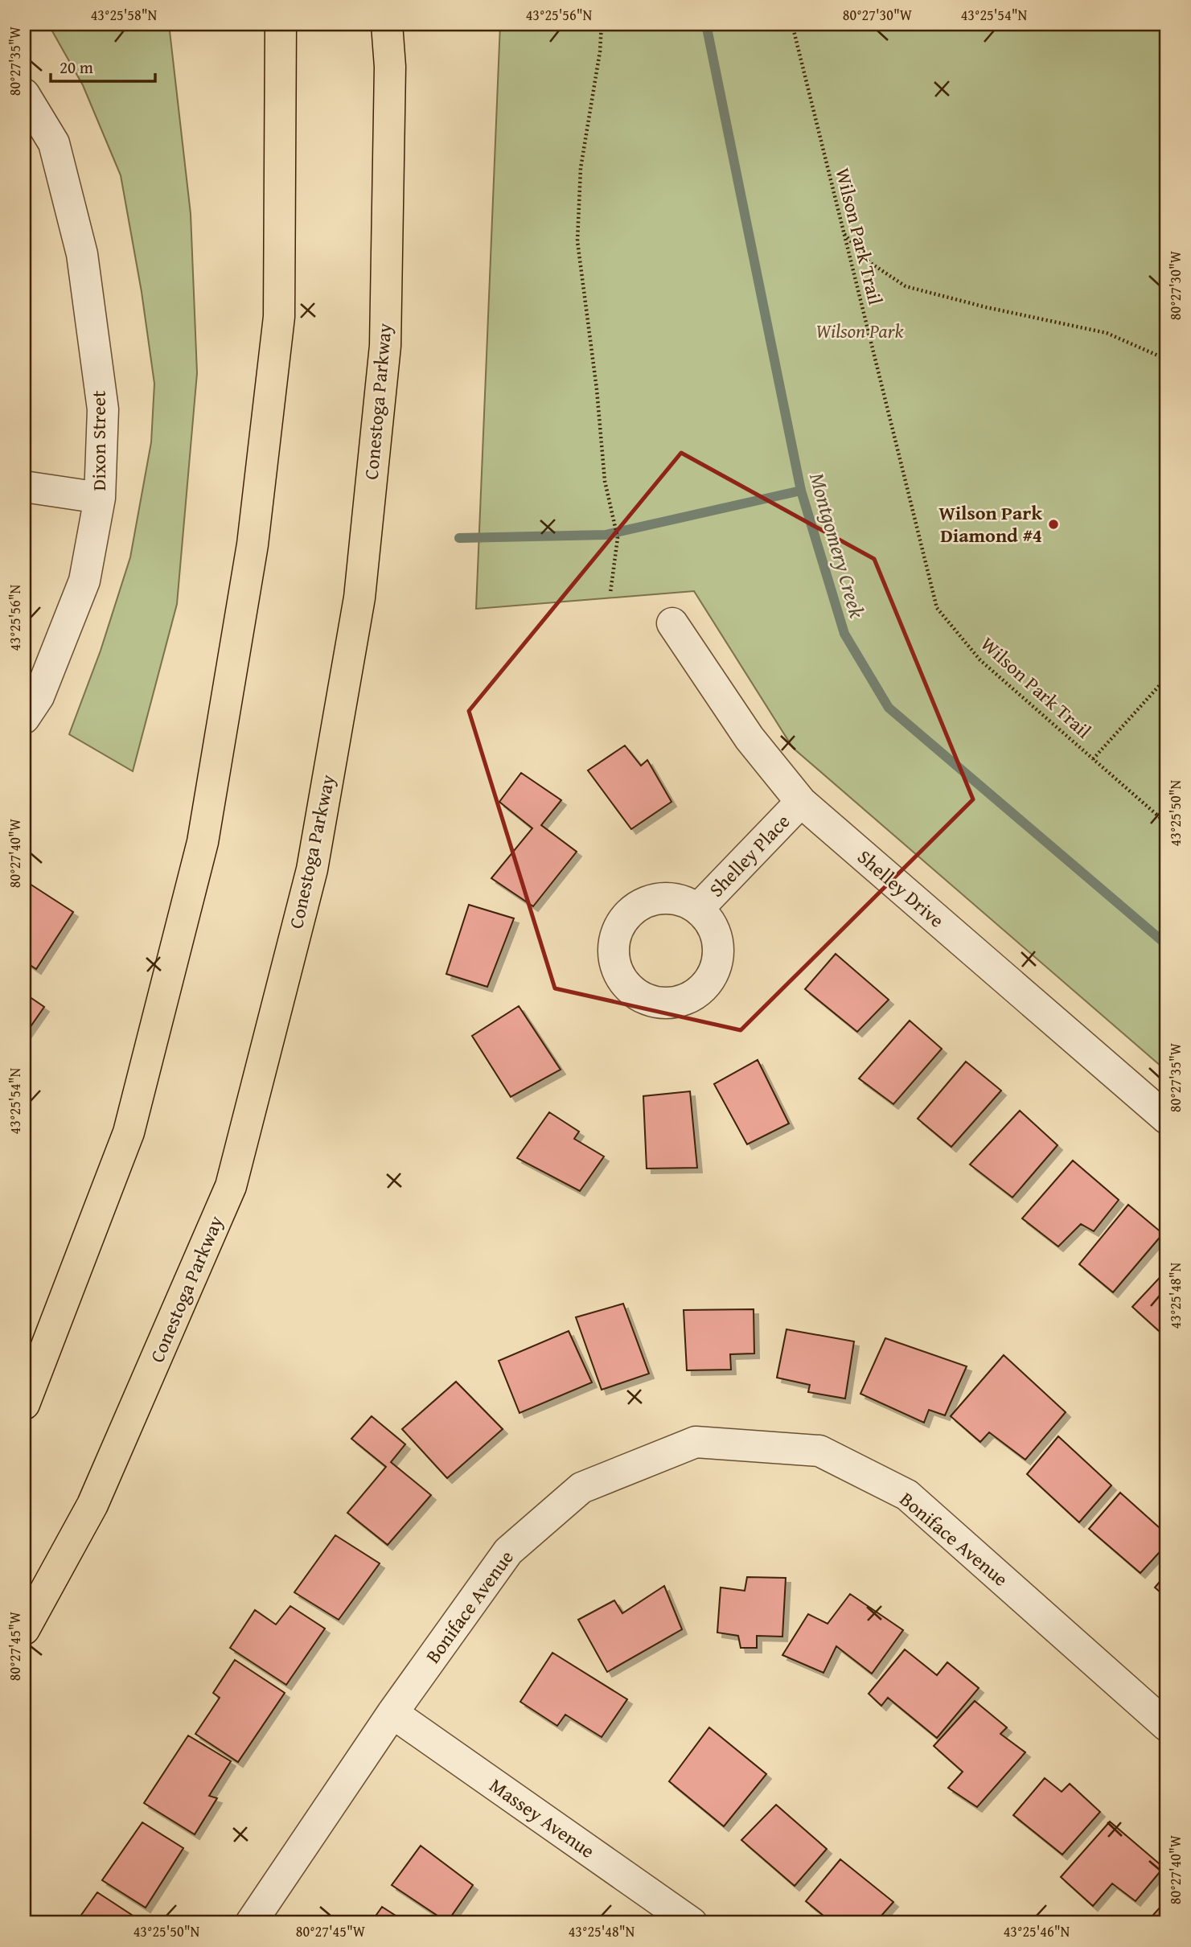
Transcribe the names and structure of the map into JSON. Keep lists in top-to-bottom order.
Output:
{
  "streets": {
    "highway": ["Conestoga Parkway"],
    "street": [
      "Dixon Street",
      "Shelley Place",
      "Shelley Drive",
      "Boniface Avenue",
      "Massey Avenue"
    ],
    "path": ["Wilson Park Trail"]
  },
  "crossings": [
    ["Shelley Place", "Shelley Drive"],
    ["Boniface Avenue", "Massey Avenue"]
  ],
  "water": ["Montgomery Creek"],
  "parks": ["Wilson Park"],
  "places": ["Wilson Park Diamond #4"],
  "scale_bar": "20 m",
  "coordinates": [
    "43°25'58\"N",
    "43°25'56\"N",
    "80°27'30\"W",
    "43°25'54\"N",
    "80°27'35\"W",
    "43°25'50\"N",
    "80°27'40\"W",
    "43°25'48\"N",
    "80°27'45\"W",
    "43°25'46\"N"
  ]
}
